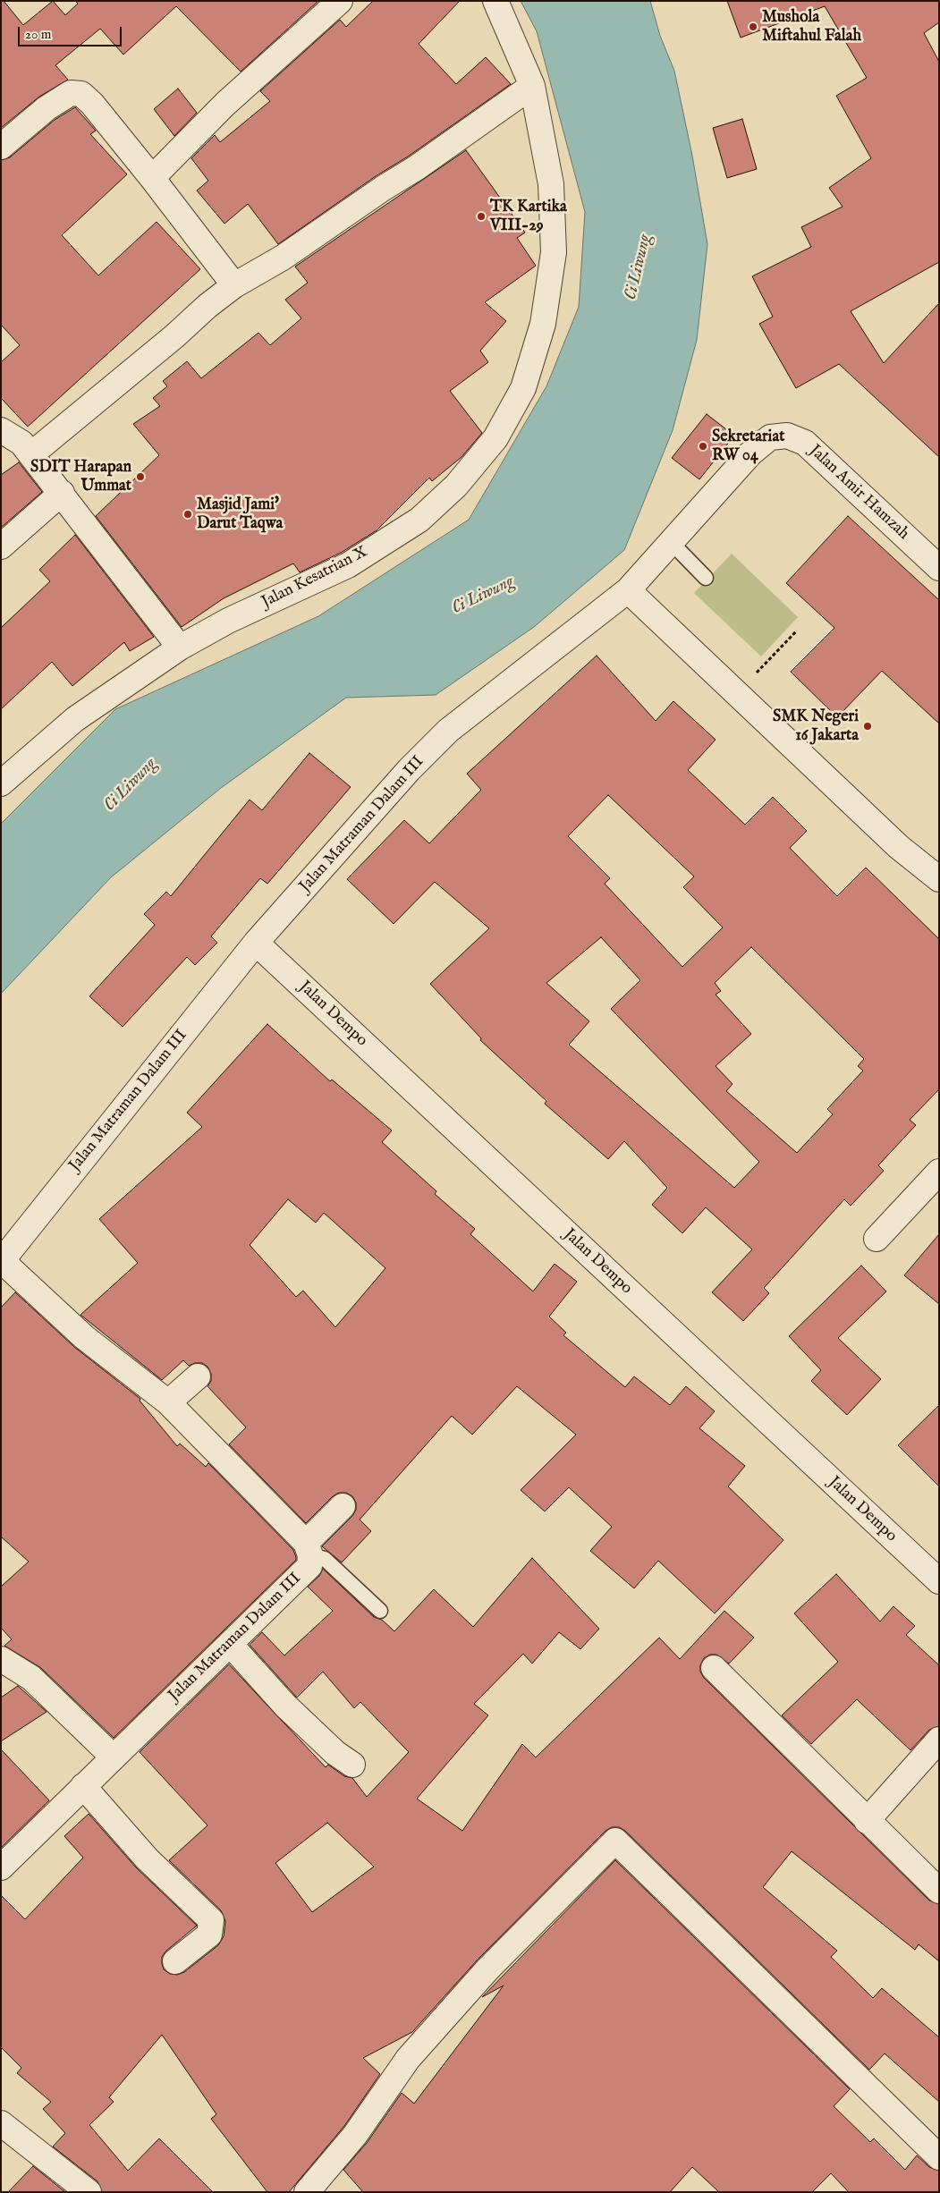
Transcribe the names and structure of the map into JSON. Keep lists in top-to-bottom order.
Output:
{
  "streets": {
    "street": [
      "Jalan Amir Hamzah",
      "Jalan Kesatrian X",
      "Jalan Matraman Dalam III",
      "Jalan Dempo"
    ]
  },
  "crossings": [
    ["Jalan Amir Hamzah", "Jalan Matraman Dalam III"],
    ["Jalan Matraman Dalam III", "Jalan Dempo"]
  ],
  "water": ["Ci Liwung"],
  "places": [
    "Mushola Miftahul Falah",
    "TK Kartika VIII-29",
    "Sekretariat RW 04",
    "SDIT Harapan Ummat",
    "Masjid Jami' Darut Taqwa",
    "SMK Negeri 16 Jakarta"
  ],
  "scale_bar": "20 m"
}
